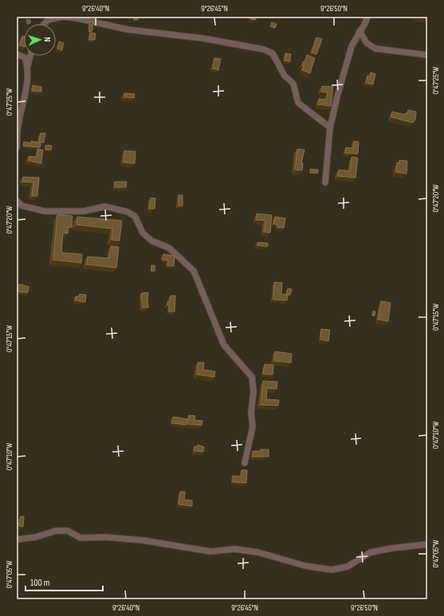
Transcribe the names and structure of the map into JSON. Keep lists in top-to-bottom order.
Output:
{
  "scale_bar": "100 m",
  "north": "right",
  "coordinates": [
    "9°26'40\"N",
    "9°26'45\"N",
    "9°26'50\"N",
    "0°47'25\"W",
    "0°47'20\"W",
    "0°47'15\"W",
    "0°47'10\"W",
    "0°47'05\"W"
  ]
}
